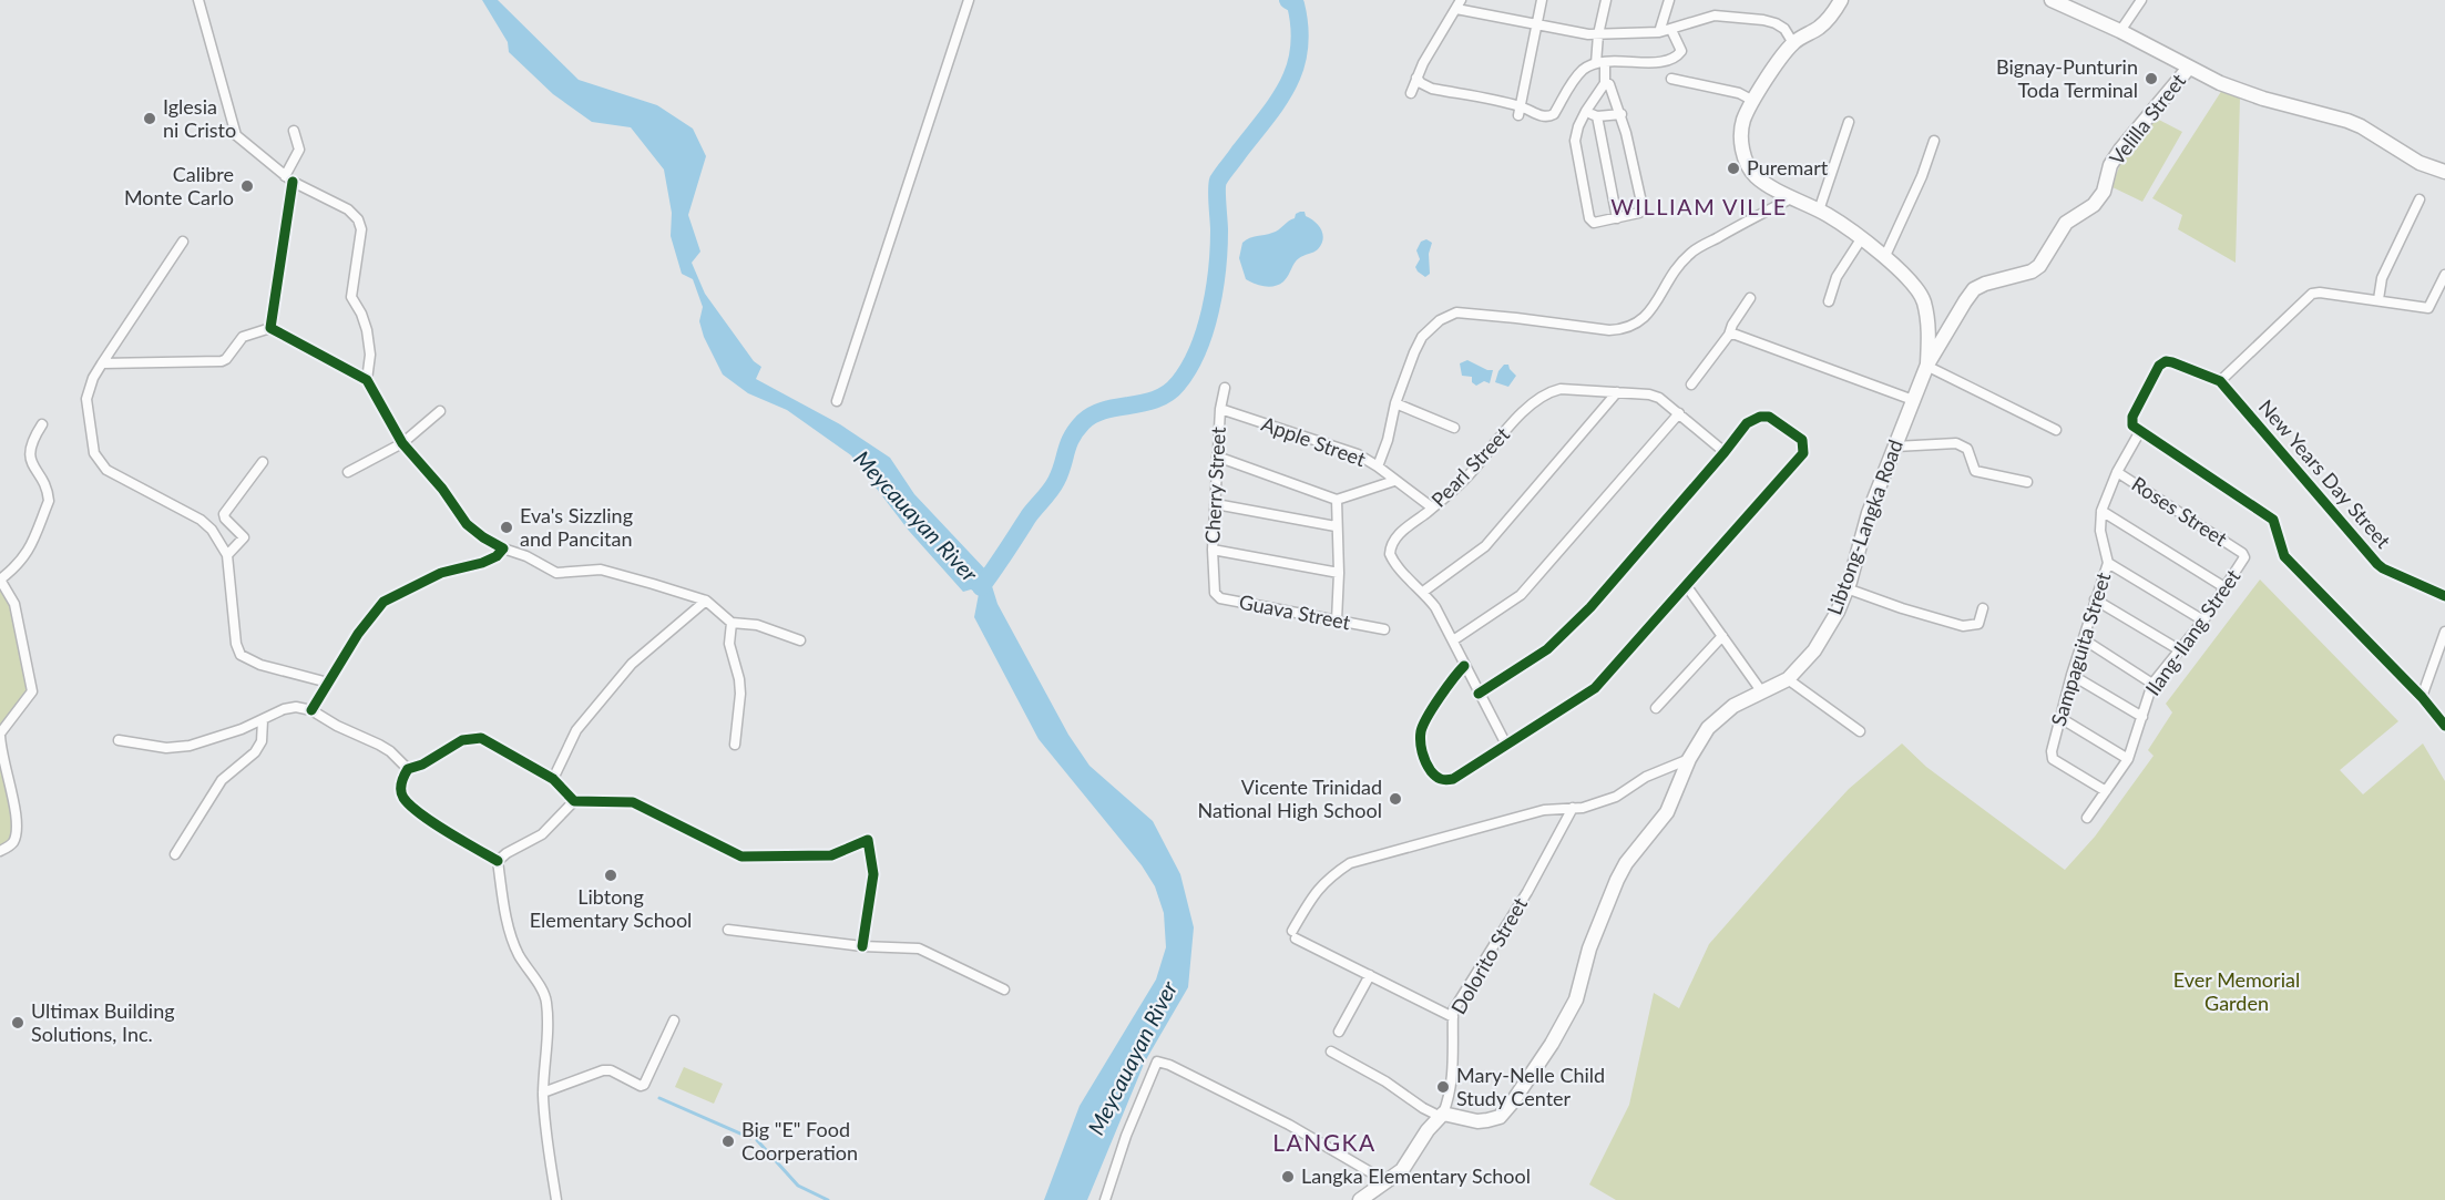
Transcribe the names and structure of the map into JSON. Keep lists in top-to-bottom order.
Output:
{
  "streets": {
    "main road": ["Velilla Street", "Libtong-Langka Road"],
    "street": [
      "Apple Street",
      "Pearl Street",
      "New Years Day Street",
      "Cherry Street",
      "Roses Street",
      "Guava Street",
      "Ilang-Ilang Street",
      "Sampaguita Street",
      "Dolorito Street"
    ]
  },
  "crossings": [
    ["Velilla Street", "Libtong-Langka Road"],
    ["Apple Street", "Pearl Street"],
    ["Apple Street", "Cherry Street"],
    ["Cherry Street", "Guava Street"],
    ["Roses Street", "Ilang-Ilang Street"],
    ["Roses Street", "Sampaguita Street"],
    ["Libtong-Langka Road", "Dolorito Street"],
    ["Ilang-Ilang Street", "Sampaguita Street"]
  ],
  "districts": ["WILLIAM VILLE", "LANGKA"],
  "water": ["Meycauayan River"],
  "parks": ["Ever Memorial Garden"],
  "places": [
    "Bignay-Punturin Toda Terminal",
    "Iglesia ni Cristo",
    "Puremart",
    "Calibre Monte Carlo",
    "Eva's Sizzling and Pancitan",
    "Vicente Trinidad National High School",
    "Libtong Elementary School",
    "Ultimax Building Solutions, Inc.",
    "Mary-Nelle Child Study Center",
    "Big \"E\" Food Coorperation",
    "Langka Elementary School"
  ]
}
